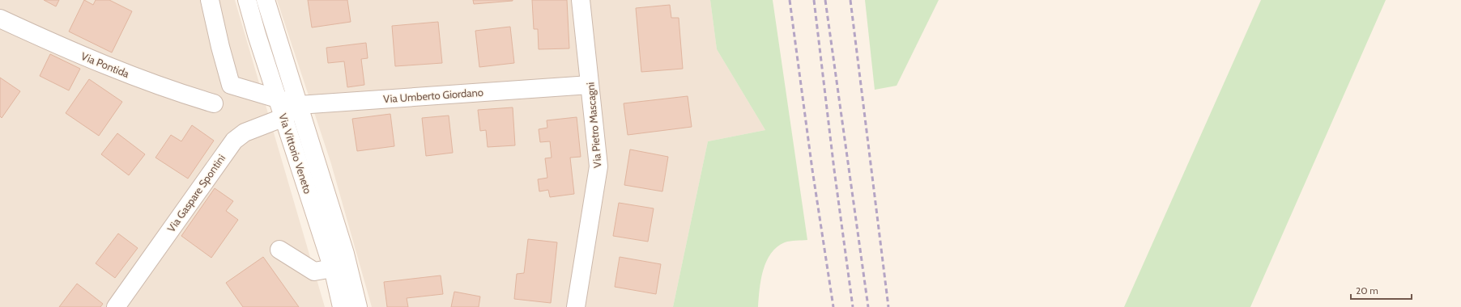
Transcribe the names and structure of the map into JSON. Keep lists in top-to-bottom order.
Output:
{
  "streets": {
    "street": [
      "Via Pontida",
      "Via Umberto Giordano",
      "Via Pietro Mascagni",
      "Via Vittorio Veneto",
      "Via Gaspare Spontini"
    ]
  },
  "crossings": [
    ["Via Umberto Giordano", "Via Pietro Mascagni"],
    ["Via Umberto Giordano", "Via Vittorio Veneto"],
    ["Via Umberto Giordano", "Via Gaspare Spontini"],
    ["Via Vittorio Veneto", "Via Gaspare Spontini"]
  ],
  "scale_bar": "20 m"
}
